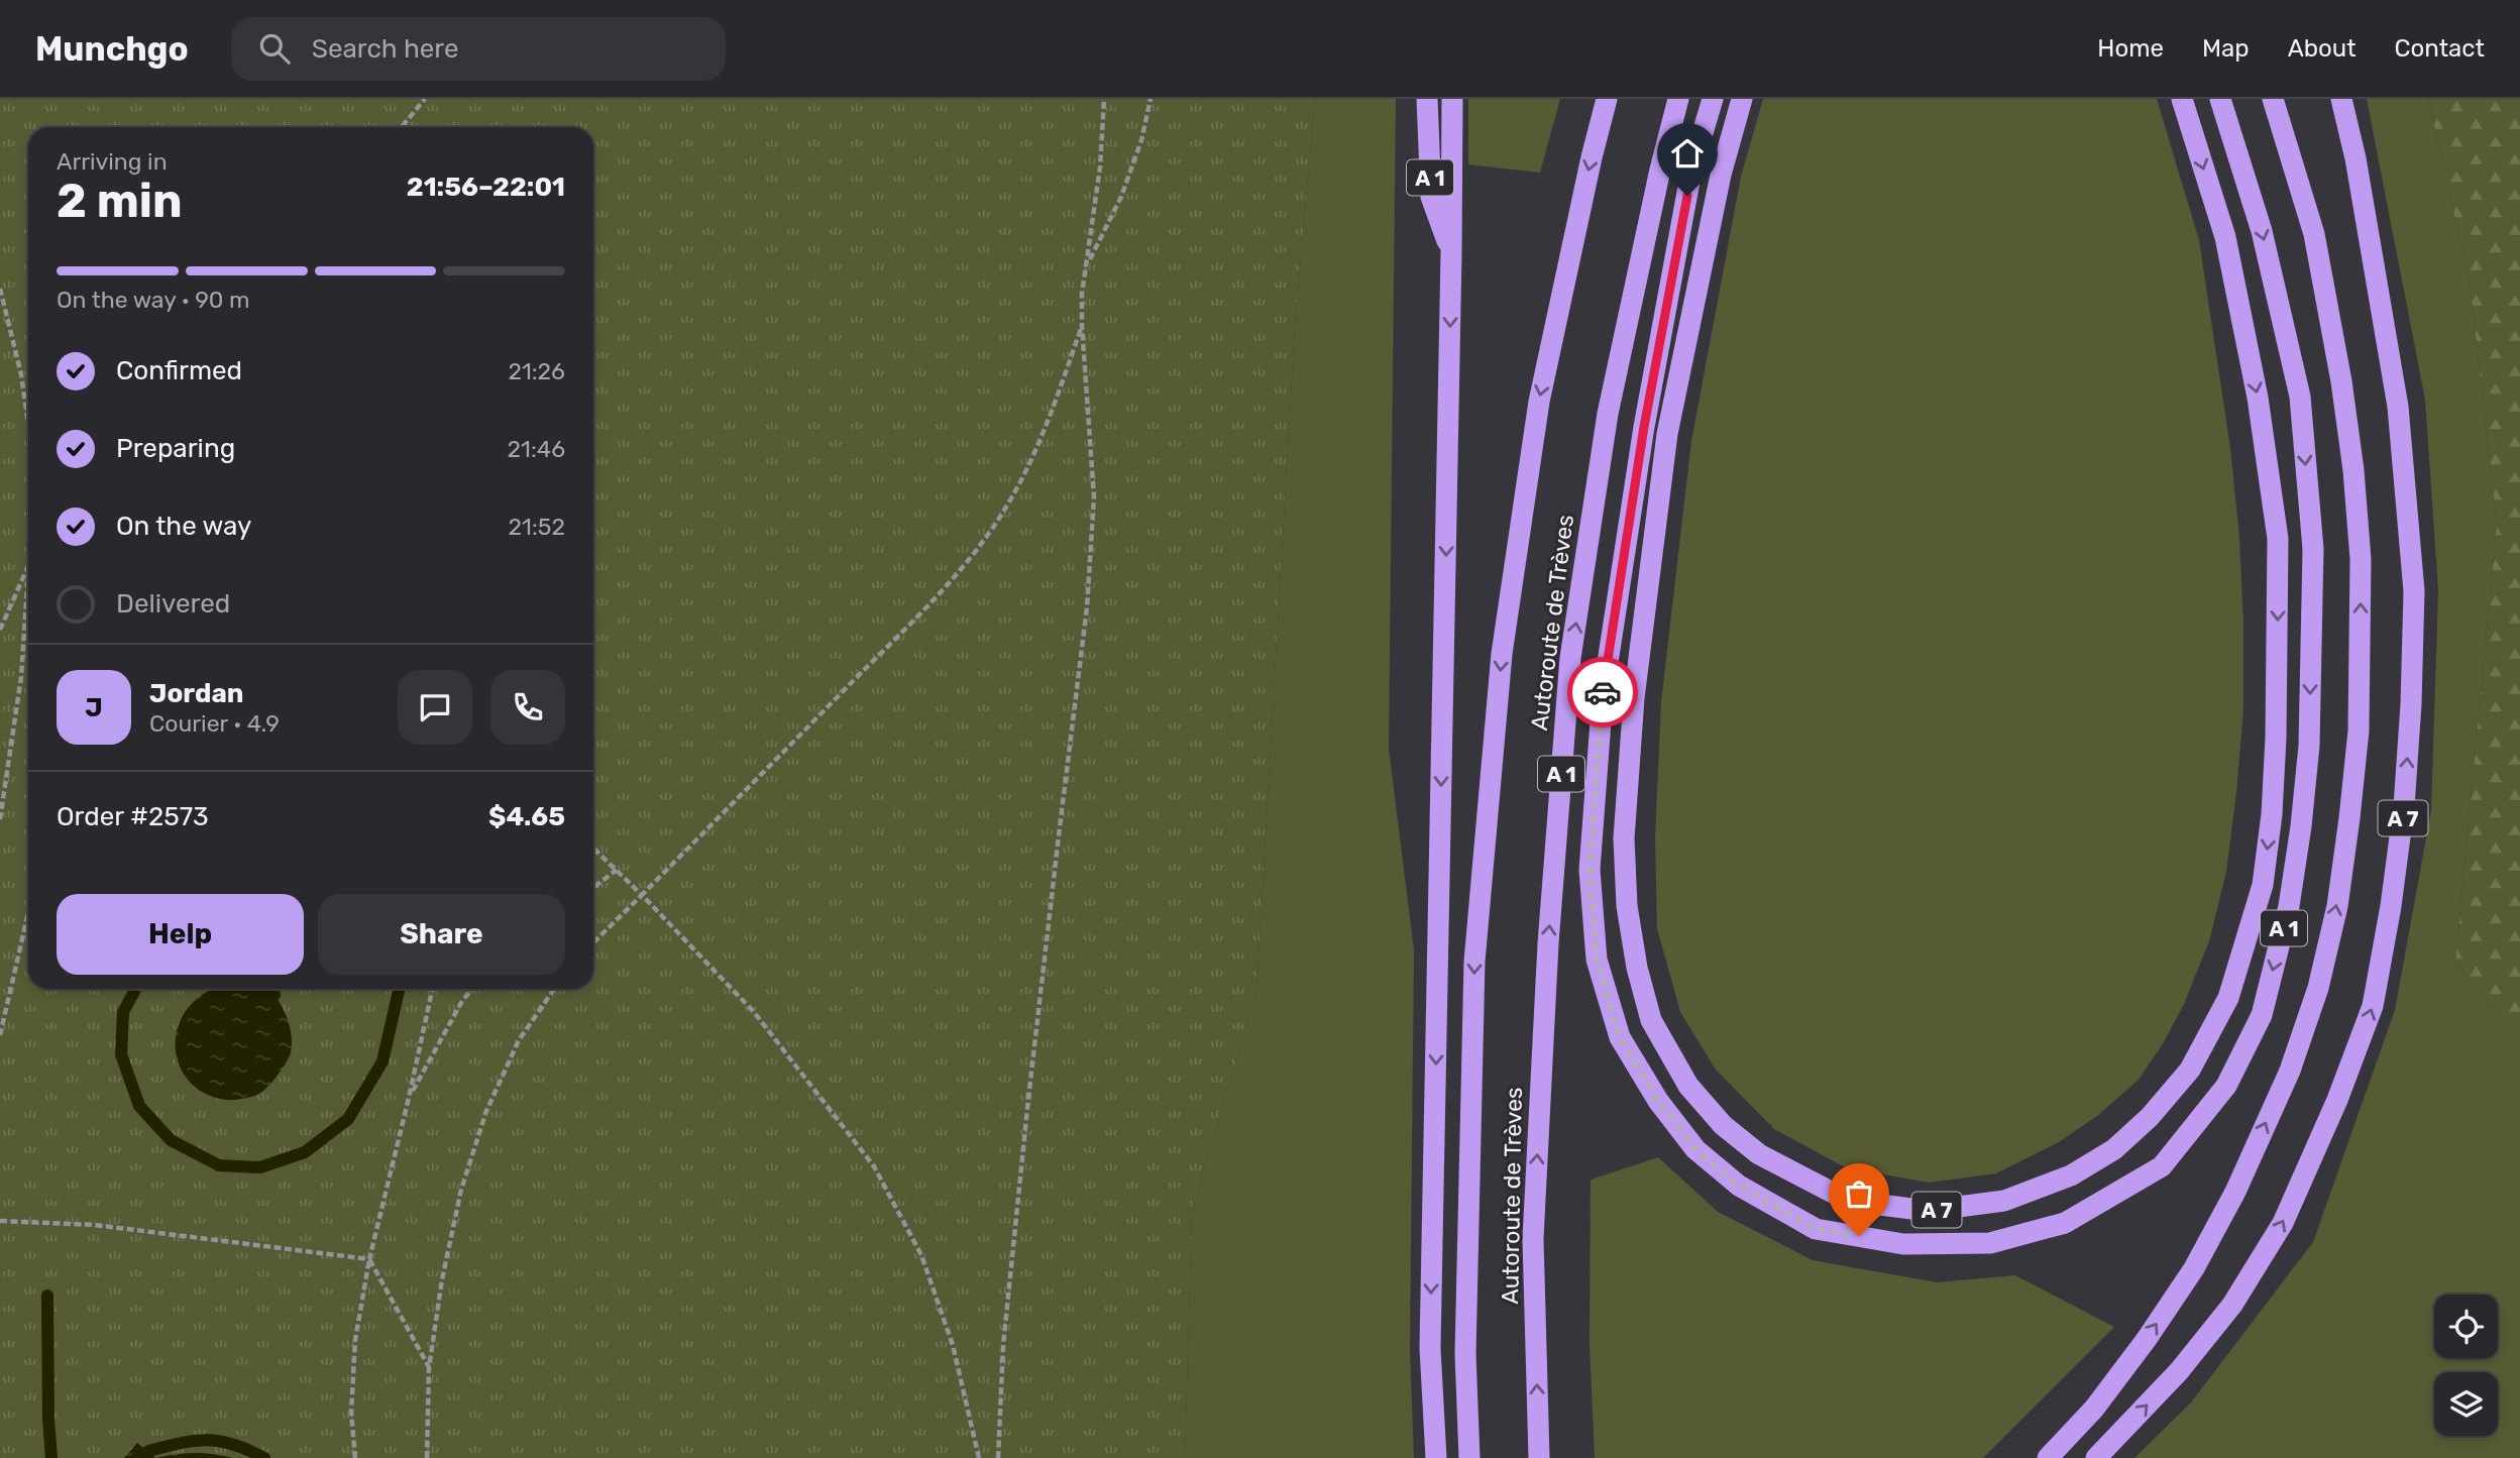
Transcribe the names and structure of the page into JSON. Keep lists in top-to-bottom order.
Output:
{
  "streets": {
    "highway": ["A 1", "Autoroute de Trèves", "A 7"]
  },
  "page": {
    "header": "Munchgo",
    "search": "Search here",
    "nav": [
      "Home",
      "Map",
      "About",
      "Contact"
    ],
    "heading": ["2 min", "Arriving in", "21:56–22:01"],
    "panel": [
      "Jordan",
      "Courier · 4.9",
      "Order #2573",
      "$4.65"
    ],
    "bar": "On the way · 90 m",
    "list": [
      ["Confirmed", "21:26"],
      ["Preparing", "21:46"],
      ["On the way", "21:52"],
      "Delivered"
    ],
    "round": "J",
    "buttons": ["Help", "Share"]
  }
}
